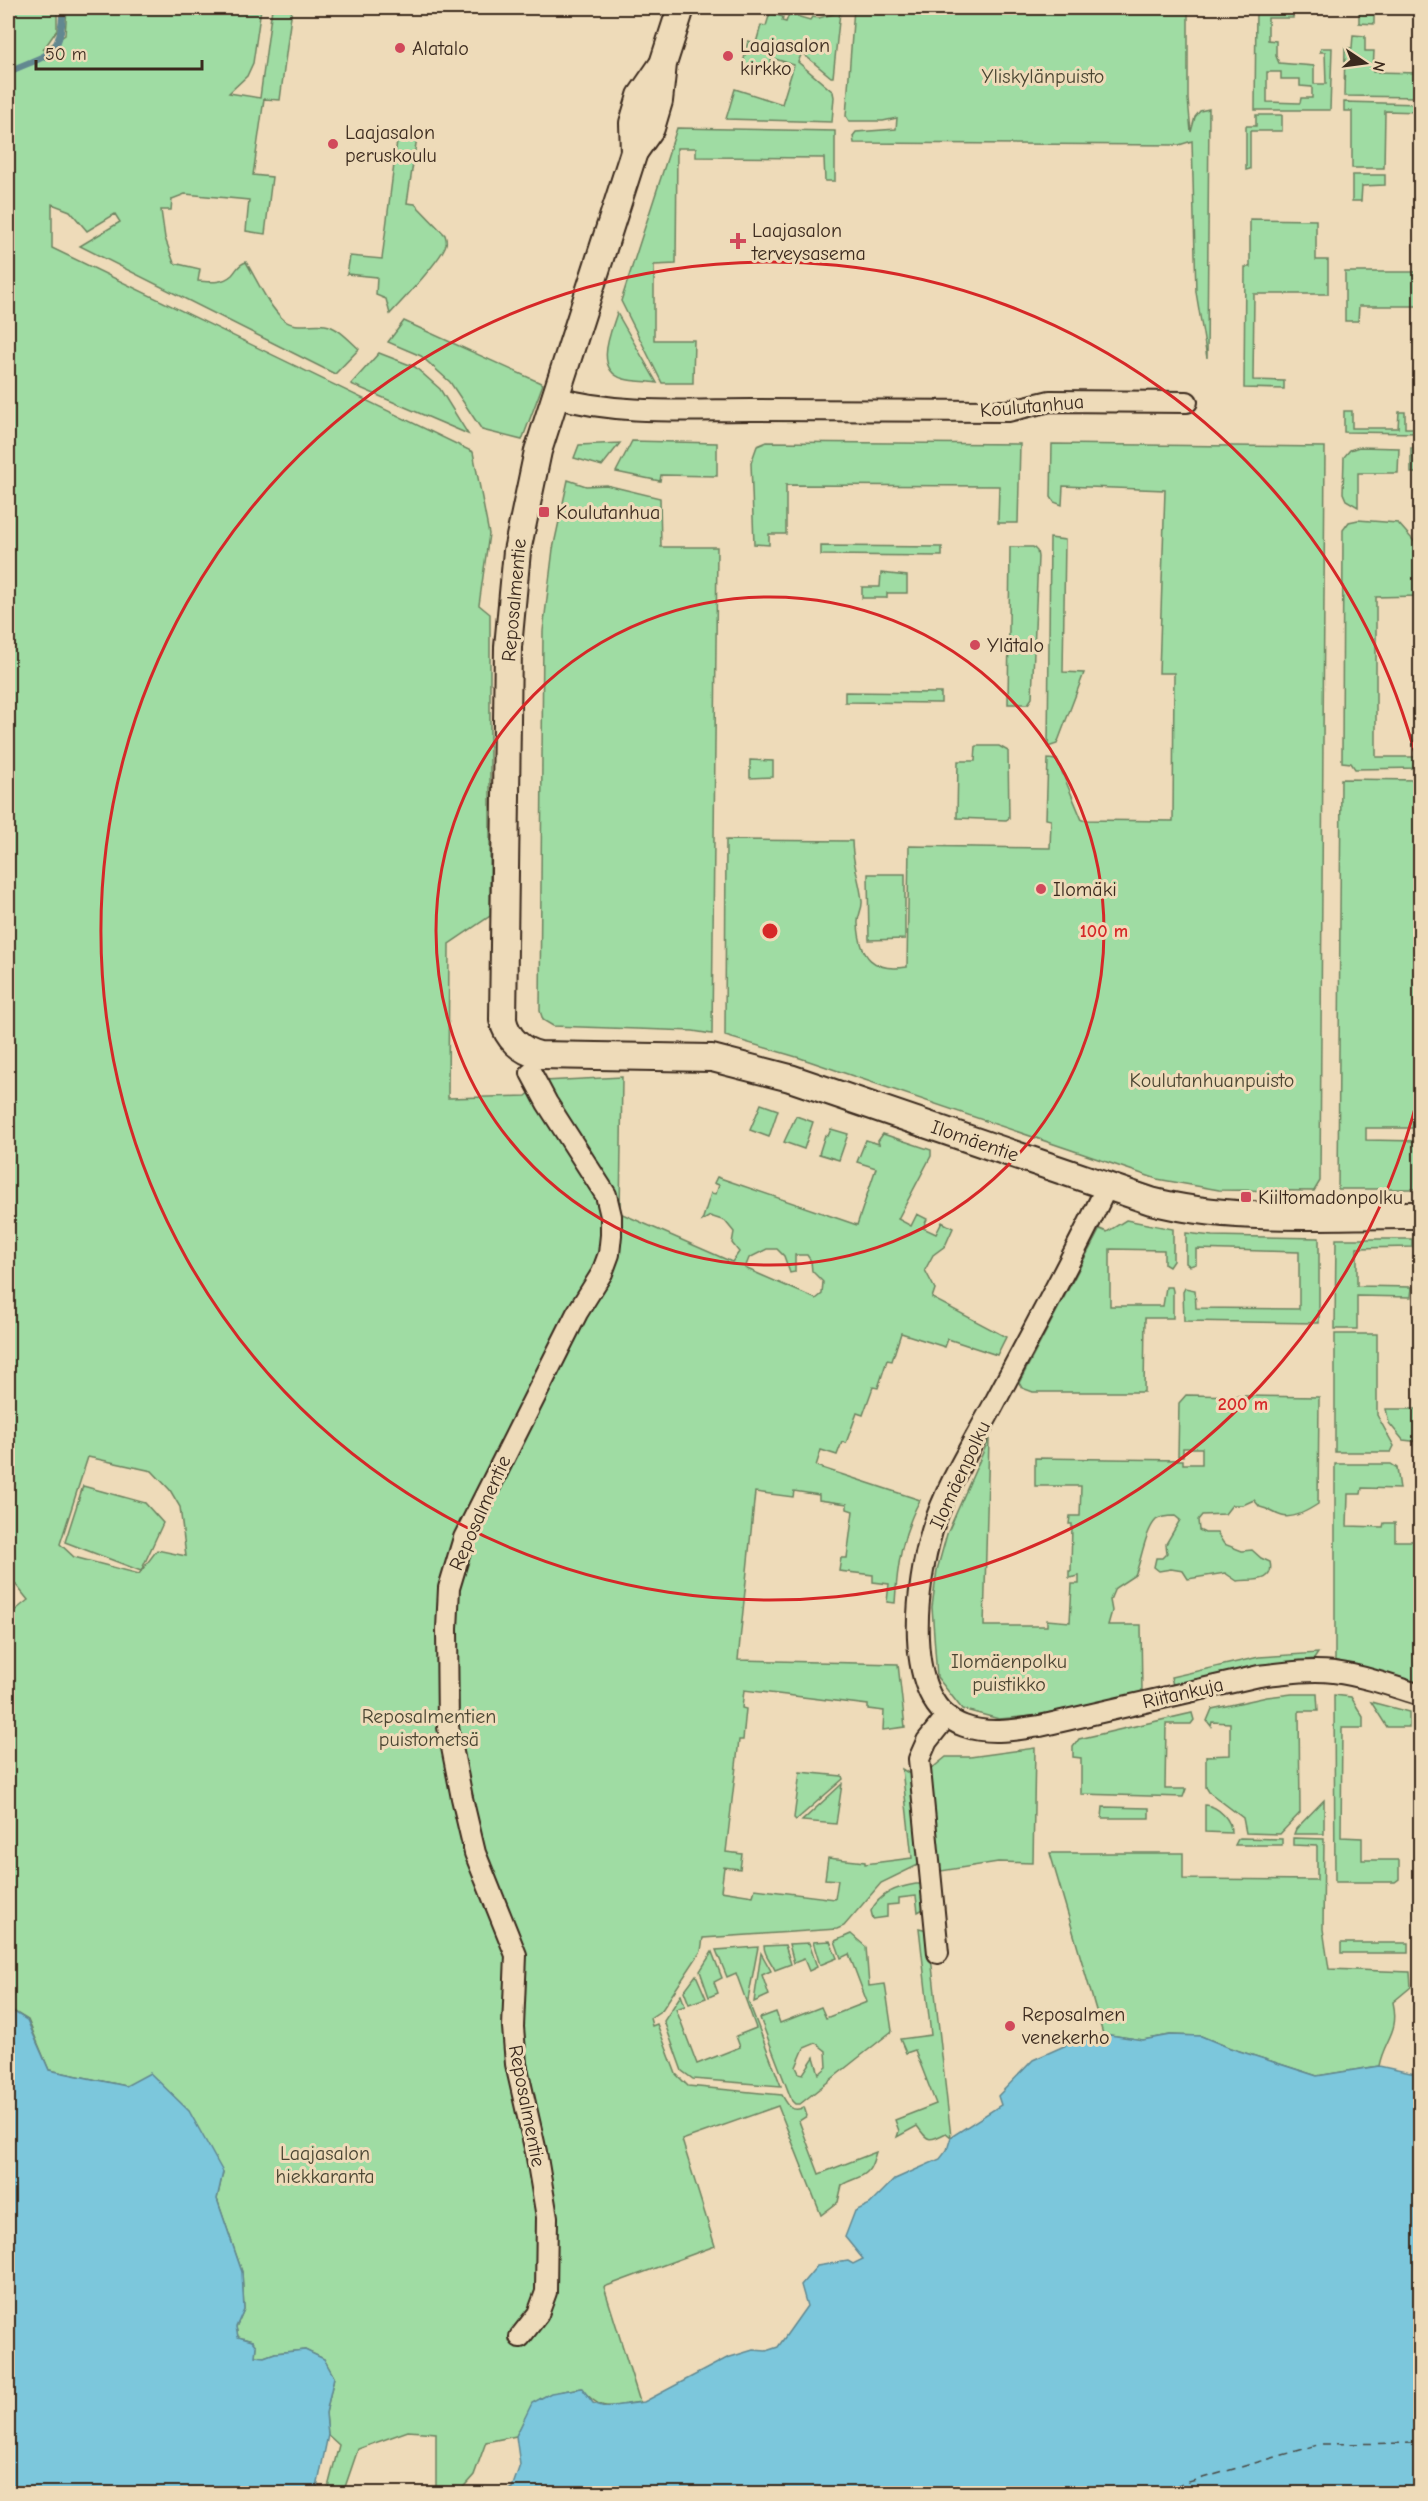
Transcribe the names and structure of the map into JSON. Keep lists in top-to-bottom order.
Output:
{
  "streets": {
    "street": [
      "Koulutanhua",
      "Reposalmentie",
      "Ilomäentie",
      "Ilomäenpolku",
      "Riitankuja"
    ]
  },
  "crossings": [
    ["Koulutanhua", "Reposalmentie"],
    ["Reposalmentie", "Ilomäentie"],
    ["Ilomäentie", "Ilomäenpolku"],
    ["Ilomäenpolku", "Riitankuja"]
  ],
  "parks": [
    "Yliskylänpuisto",
    "Koulutanhuanpuisto",
    "Ilomäenpolku puistikko",
    "Reposalmentien puistometsä",
    "Laajasalon hiekkaranta"
  ],
  "places": {
    "other": [
      "Alatalo",
      "Laajasalon kirkko",
      "Laajasalon peruskoulu",
      "Ylätalo",
      "Ilomäki",
      "Reposalmen venekerho"
    ],
    "health": ["Laajasalon terveysasema"],
    "transit": ["Koulutanhua", "Kiiltomadonpolku"]
  },
  "scale_bar": "50 m",
  "north": "right",
  "rings": ["100 m", "200 m"]
}
